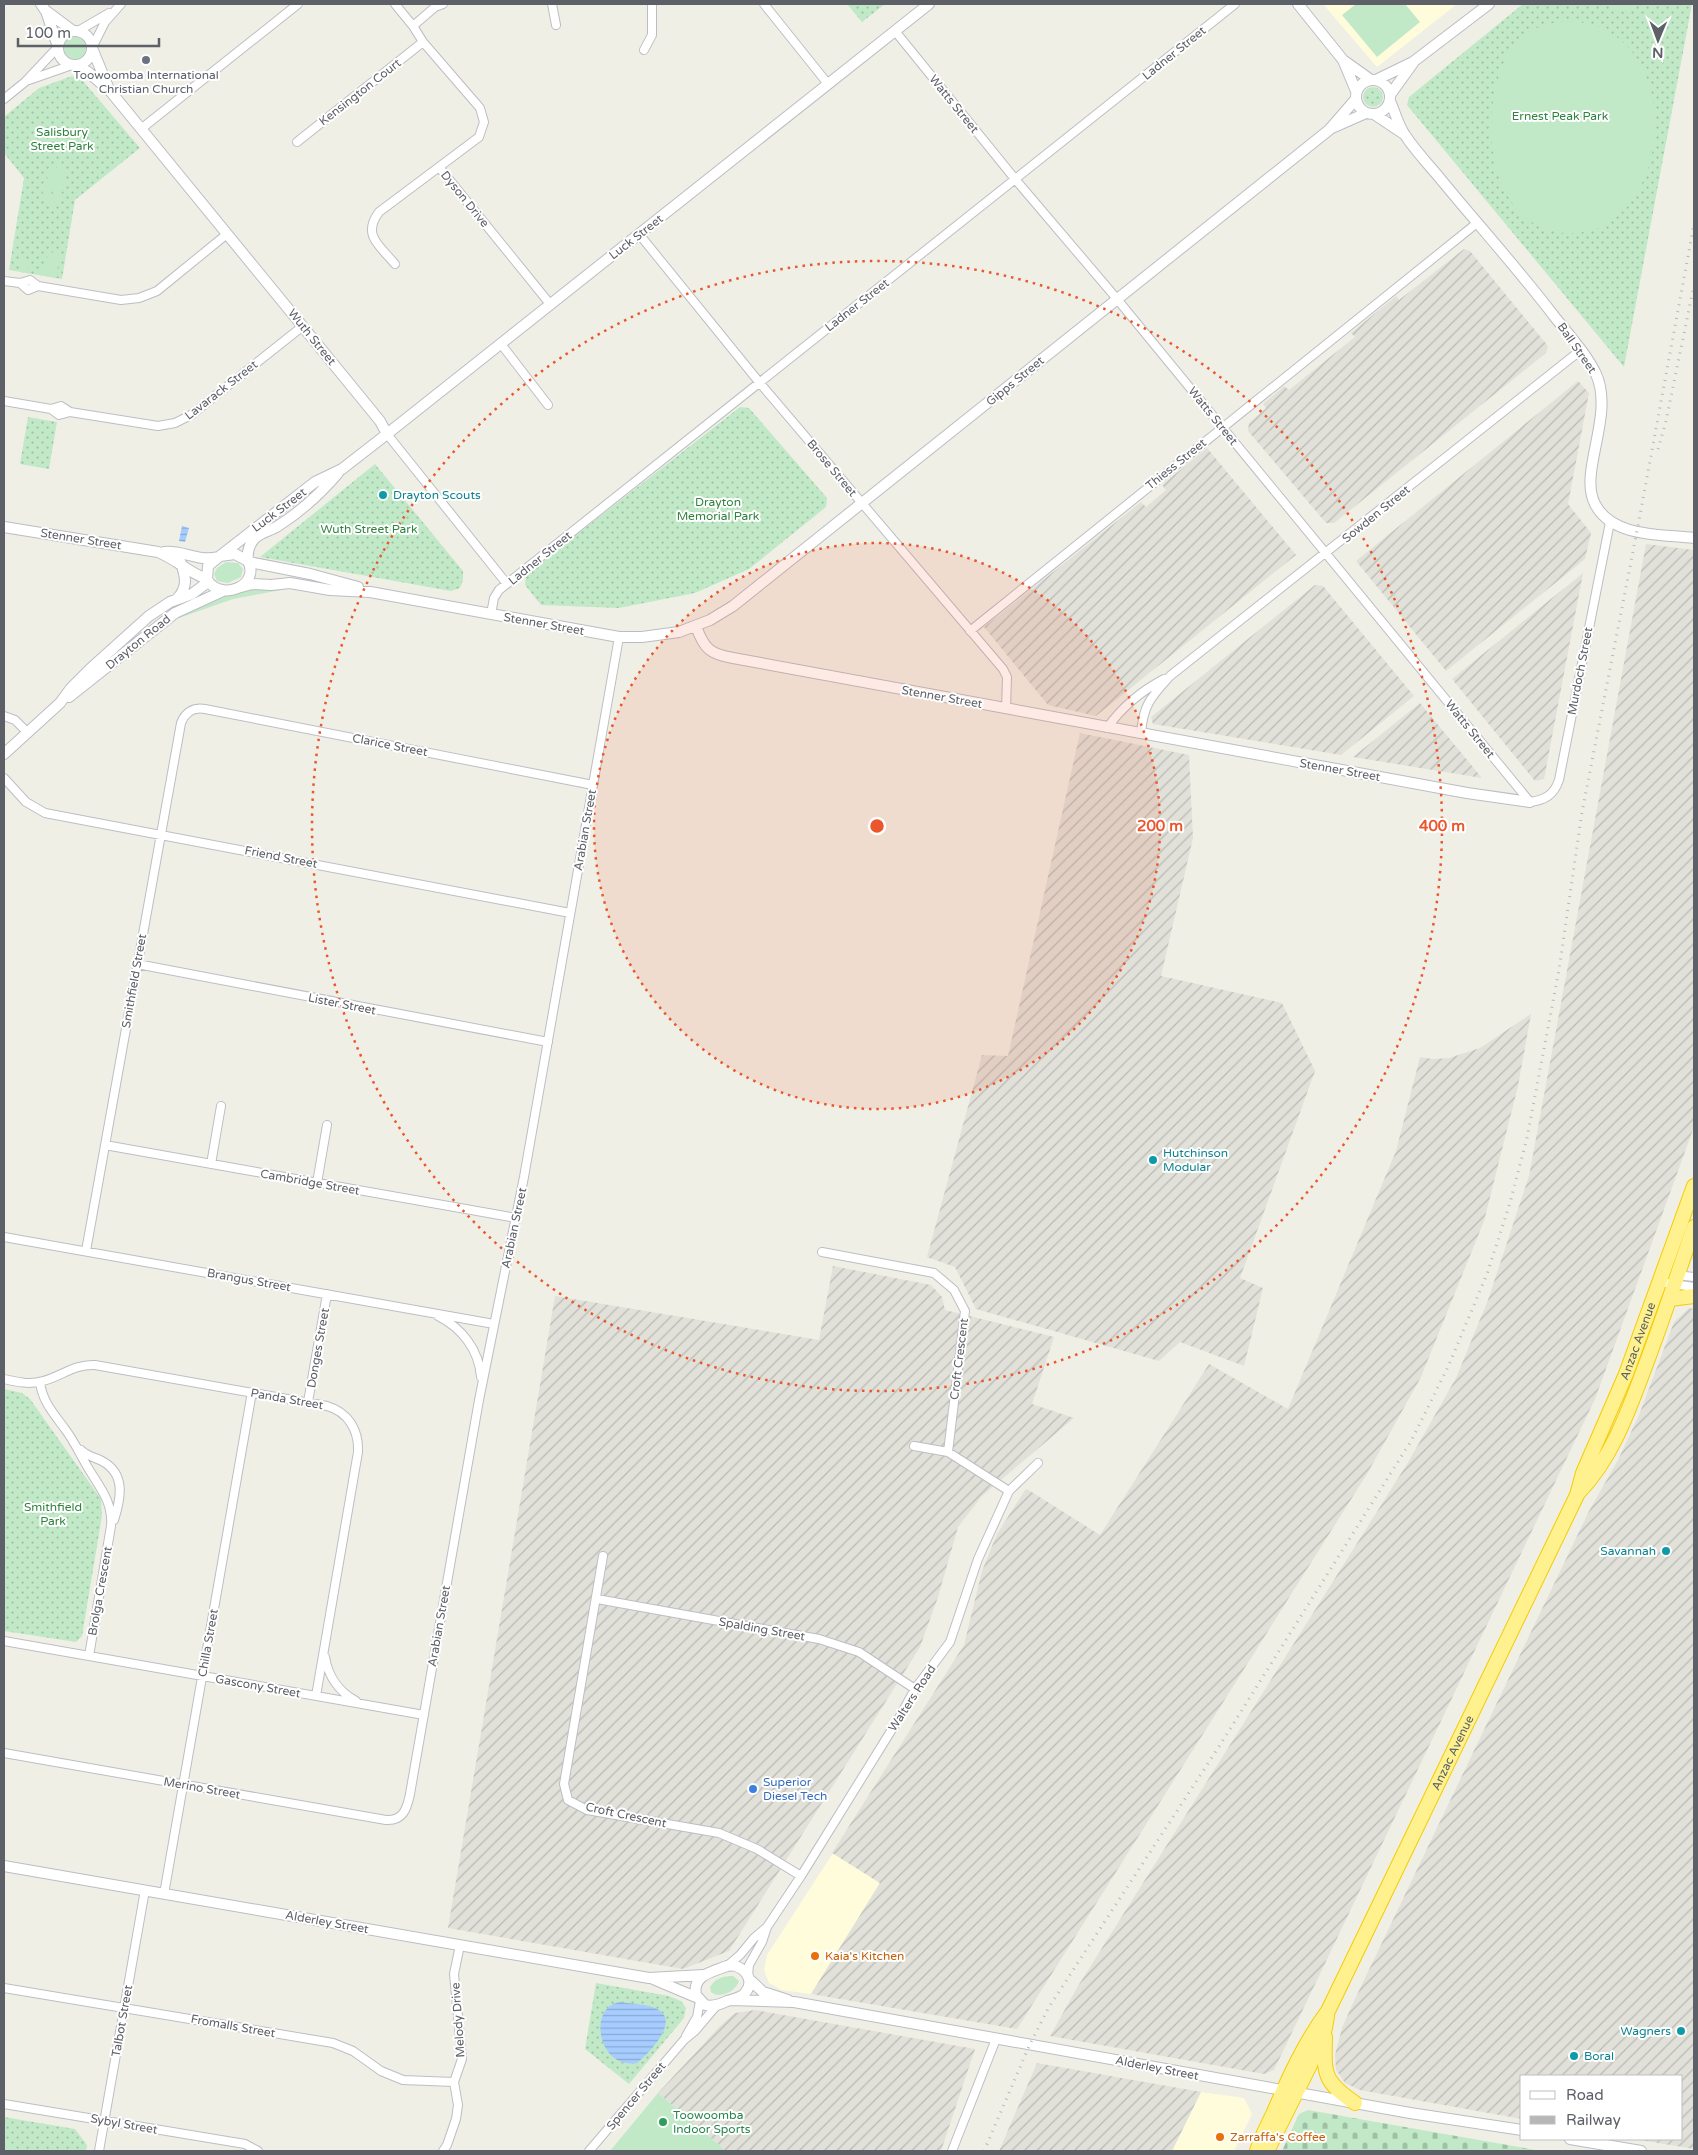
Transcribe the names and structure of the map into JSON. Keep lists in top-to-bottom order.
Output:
{
  "streets": {
    "highway": ["Anzac Avenue"],
    "main road": [
      "Luck Street",
      "Wuth Street",
      "Ball Street",
      "Gipps Street",
      "Stenner Street",
      "Drayton Road",
      "Alderley Street"
    ],
    "street": [
      "Ladner Street",
      "Kensington Court",
      "Watts Street",
      "Dyson Drive",
      "Lavarack Street",
      "Thiess Street",
      "Brose Street",
      "Sowden Street",
      "Murdoch Street",
      "Clarice Street",
      "Arabian Street",
      "Friend Street",
      "Smithfield Street",
      "Lister Street",
      "Cambridge Street",
      "Brangus Street",
      "Donges Street",
      "Croft Crescent",
      "Panda Street",
      "Brolga Crescent",
      "Spalding Street",
      "Chilla Street",
      "Gascony Street",
      "Walters Road",
      "Merino Street",
      "Melody Drive",
      "Talbot Street",
      "Fromalls Street",
      "Spencer Street",
      "Sybyl Street"
    ]
  },
  "crossings": [
    ["Ladner Street", "Watts Street"],
    ["Ladner Street", "Wuth Street"],
    ["Ladner Street", "Brose Street"],
    ["Ladner Street", "Stenner Street"],
    ["Kensington Court", "Dyson Drive"],
    ["Watts Street", "Luck Street"],
    ["Watts Street", "Gipps Street"],
    ["Watts Street", "Thiess Street"],
    ["Watts Street", "Sowden Street"],
    ["Watts Street", "Stenner Street"],
    ["Watts Street", "Murdoch Street"],
    ["Dyson Drive", "Luck Street"],
    ["Luck Street", "Wuth Street"],
    ["Luck Street", "Brose Street"],
    ["Luck Street", "Stenner Street"],
    ["Luck Street", "Drayton Road"],
    ["Wuth Street", "Lavarack Street"],
    ["Ball Street", "Gipps Street"],
    ["Ball Street", "Thiess Street"],
    ["Ball Street", "Sowden Street"],
    ["Ball Street", "Murdoch Street"],
    ["Gipps Street", "Brose Street"],
    ["Gipps Street", "Stenner Street"],
    ["Thiess Street", "Brose Street"],
    ["Brose Street", "Stenner Street"],
    ["Sowden Street", "Stenner Street"],
    ["Stenner Street", "Drayton Road"],
    ["Stenner Street", "Murdoch Street"],
    ["Stenner Street", "Arabian Street"],
    ["Clarice Street", "Arabian Street"],
    ["Clarice Street", "Smithfield Street"],
    ["Arabian Street", "Friend Street"],
    ["Arabian Street", "Lister Street"],
    ["Arabian Street", "Cambridge Street"],
    ["Arabian Street", "Brangus Street"],
    ["Arabian Street", "Gascony Street"],
    ["Arabian Street", "Merino Street"],
    ["Friend Street", "Smithfield Street"],
    ["Smithfield Street", "Lister Street"],
    ["Smithfield Street", "Cambridge Street"],
    ["Smithfield Street", "Brangus Street"],
    ["Brangus Street", "Donges Street"],
    ["Anzac Avenue", "Alderley Street"],
    ["Donges Street", "Panda Street"],
    ["Croft Crescent", "Spalding Street"],
    ["Croft Crescent", "Walters Road"],
    ["Panda Street", "Brolga Crescent"],
    ["Panda Street", "Chilla Street"],
    ["Panda Street", "Gascony Street"],
    ["Brolga Crescent", "Gascony Street"],
    ["Spalding Street", "Walters Road"],
    ["Chilla Street", "Gascony Street"],
    ["Chilla Street", "Merino Street"],
    ["Chilla Street", "Alderley Street"],
    ["Walters Road", "Alderley Street"],
    ["Walters Road", "Spencer Street"],
    ["Alderley Street", "Melody Drive"],
    ["Alderley Street", "Talbot Street"],
    ["Alderley Street", "Spencer Street"],
    ["Melody Drive", "Fromalls Street"],
    ["Talbot Street", "Fromalls Street"],
    ["Talbot Street", "Sybyl Street"]
  ],
  "parks": [
    "Ernest Peak Park",
    "Salisbury Street Park",
    "Drayton Memorial Park",
    "Wuth Street Park",
    "Smithfield Park"
  ],
  "places": [
    "Toowoomba International Christian Church",
    "Drayton Scouts",
    "Hutchinson Modular",
    "Savannah",
    "Superior Diesel Tech",
    "Kaia's Kitchen",
    "Wagners",
    "Boral",
    "Toowoomba Indoor Sports",
    "Zarraffa's Coffee"
  ],
  "legend": ["Road", "Railway"],
  "scale_bar": "100 m",
  "north": "bottom",
  "rings": ["200 m", "400 m"]
}
